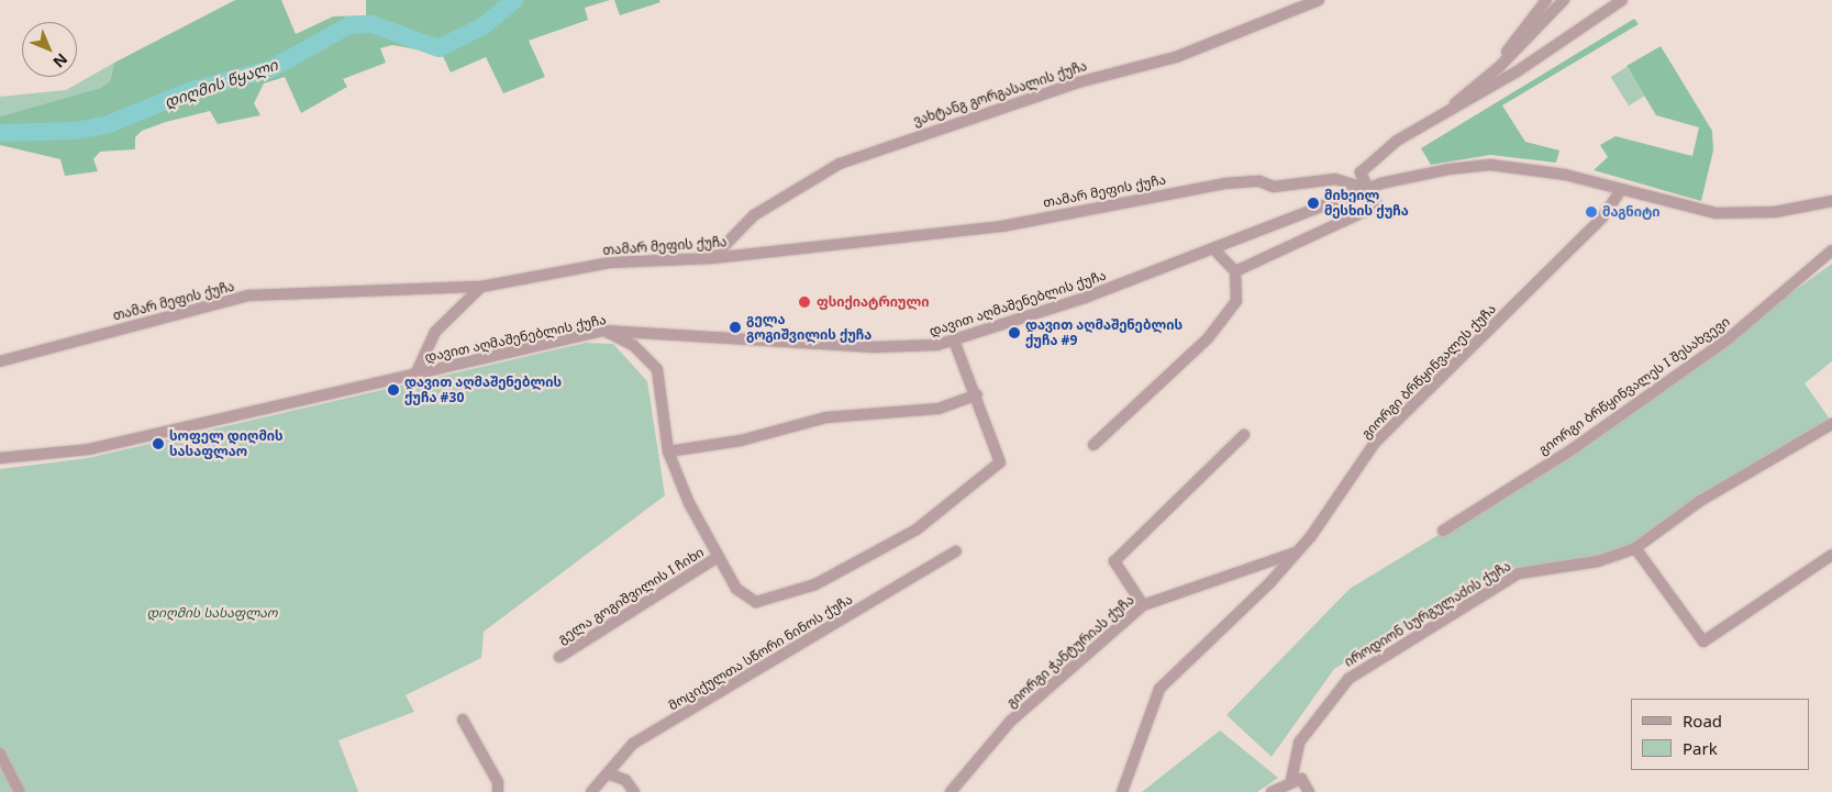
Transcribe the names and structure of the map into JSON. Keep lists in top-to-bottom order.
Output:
{
  "streets": {
    "street": [
      "ვახტანგ გორგასალის ქუჩა",
      "თამარ მეფის ქუჩა",
      "დავით აღმაშენებლის ქუჩა",
      "გიორგი ბრწყინვალეს ქუჩა",
      "გიორგი ბრწყინვალეს I შესახვევი",
      "გელა გოგიშვილის I ჩიხი",
      "იროდიონ სურგულაძის ქუჩა",
      "გიორგი ჭანტურიას ქუჩა",
      "მოციქულთა სწორი ნინოს ქუჩა"
    ]
  },
  "crossings": [
    ["ვახტანგ გორგასალის ქუჩა", "თამარ მეფის ქუჩა"],
    ["თამარ მეფის ქუჩა", "დავით აღმაშენებლის ქუჩა"],
    ["დავით აღმაშენებლის ქუჩა", "გიორგი ბრწყინვალეს ქუჩა"],
    ["გიორგი ბრწყინვალეს ქუჩა", "გიორგი ჭანტურიას ქუჩა"]
  ],
  "water": ["დიღმის წყალი"],
  "parks": ["დიღმის სასაფლაო"],
  "places": [
    "მიხეილ მესხის ქუჩა",
    "მაგნიტი",
    "ფსიქიატრიული",
    "გელა გოგიშვილის ქუჩა",
    "დავით აღმაშენებლის ქუჩა #9",
    "დავით აღმაშენებლის ქუჩა #30",
    "სოფელ დიღმის სასაფლაო"
  ],
  "legend": ["Road", "Park"],
  "north": "bottom right"
}
